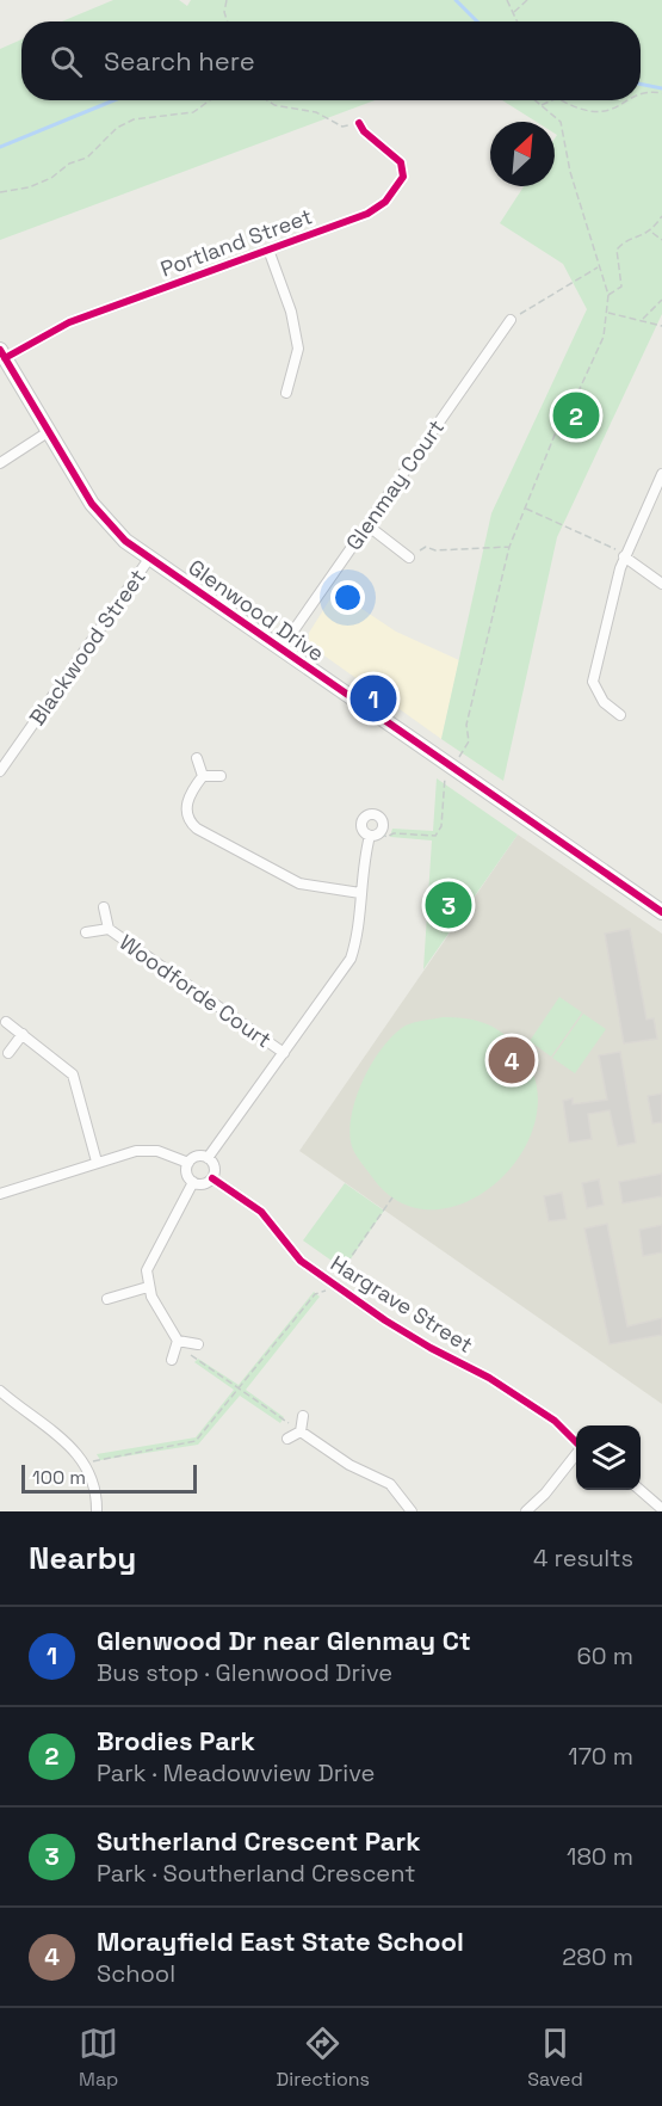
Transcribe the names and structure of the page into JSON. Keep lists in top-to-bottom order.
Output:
{
  "streets": {
    "street": [
      "Portland Street",
      "Glenmay Court",
      "Glenwood Drive",
      "Blackwood Street",
      "Woodforde Court",
      "Hargrave Street"
    ]
  },
  "crossings": [
    ["Portland Street", "Glenwood Drive"],
    ["Glenmay Court", "Glenwood Drive"],
    ["Glenwood Drive", "Blackwood Street"]
  ],
  "scale_bar": "100 m",
  "north": "top right",
  "page": {
    "search": "Search here",
    "pins": [
      "2",
      "1",
      "3",
      "4"
    ],
    "scale": "100 m",
    "heading": ["Nearby", "4 results"],
    "list": [
      {
        "mark": "1",
        "name": "Glenwood Dr near Glenmay Ct",
        "note": "Bus stop · Glenwood Drive",
        "value": "60 m"
      },
      {
        "mark": "2",
        "name": "Brodies Park",
        "note": "Park · Meadowview Drive",
        "value": "170 m"
      },
      {
        "mark": "3",
        "name": "Sutherland Crescent Park",
        "note": "Park · Southerland Crescent",
        "value": "180 m"
      },
      {
        "mark": "4",
        "name": "Morayfield East State School",
        "note": "School",
        "value": "280 m"
      }
    ],
    "nav": ["Map", "Directions", "Saved"]
  }
}
